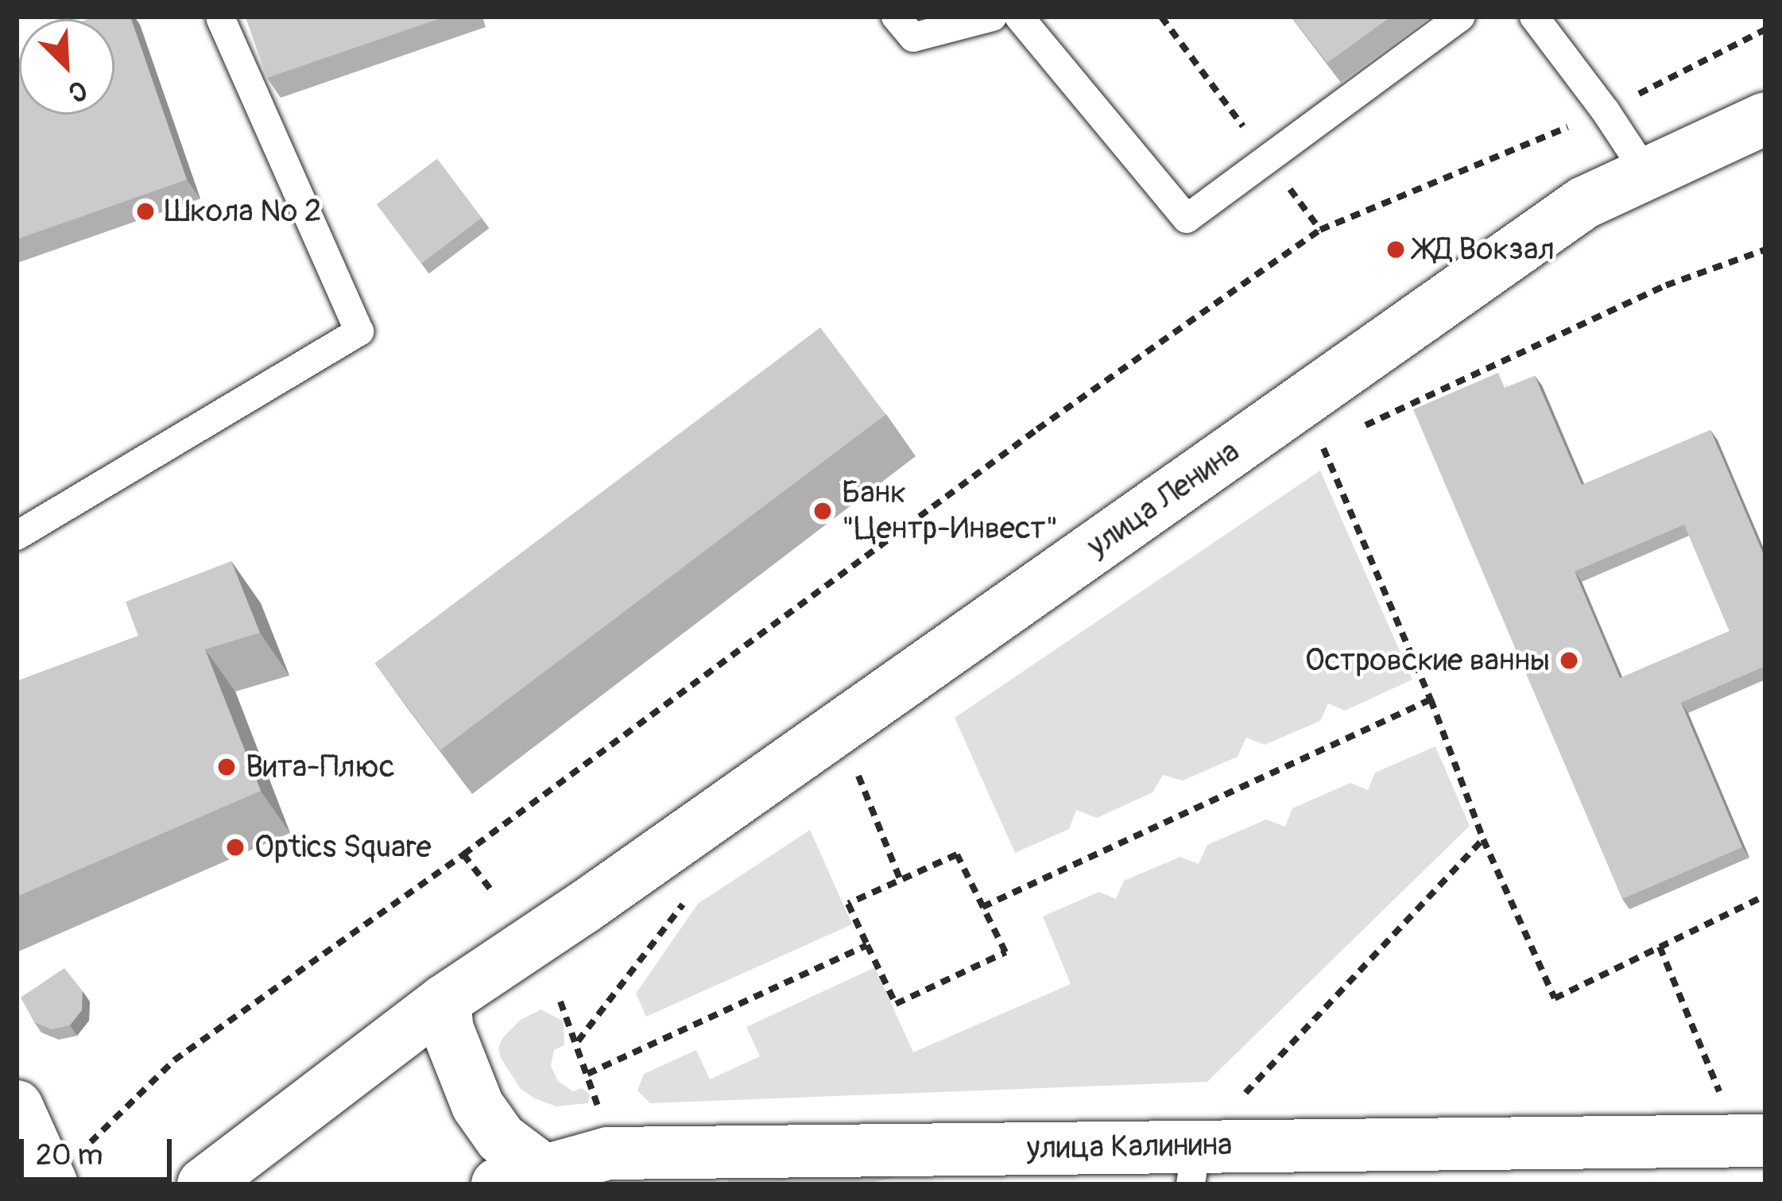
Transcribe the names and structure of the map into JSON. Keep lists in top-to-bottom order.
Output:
{
  "streets": {
    "main road": ["улица Ленина", "улица Калинина"]
  },
  "places": [
    "Школа № 2",
    "ЖД Вокзал",
    "Банк \"Центр-Инвест\"",
    "Островские ванны",
    "Вита-Плюс",
    "Optics Square"
  ],
  "scale_bar": "20 m",
  "north": "bottom right"
}
